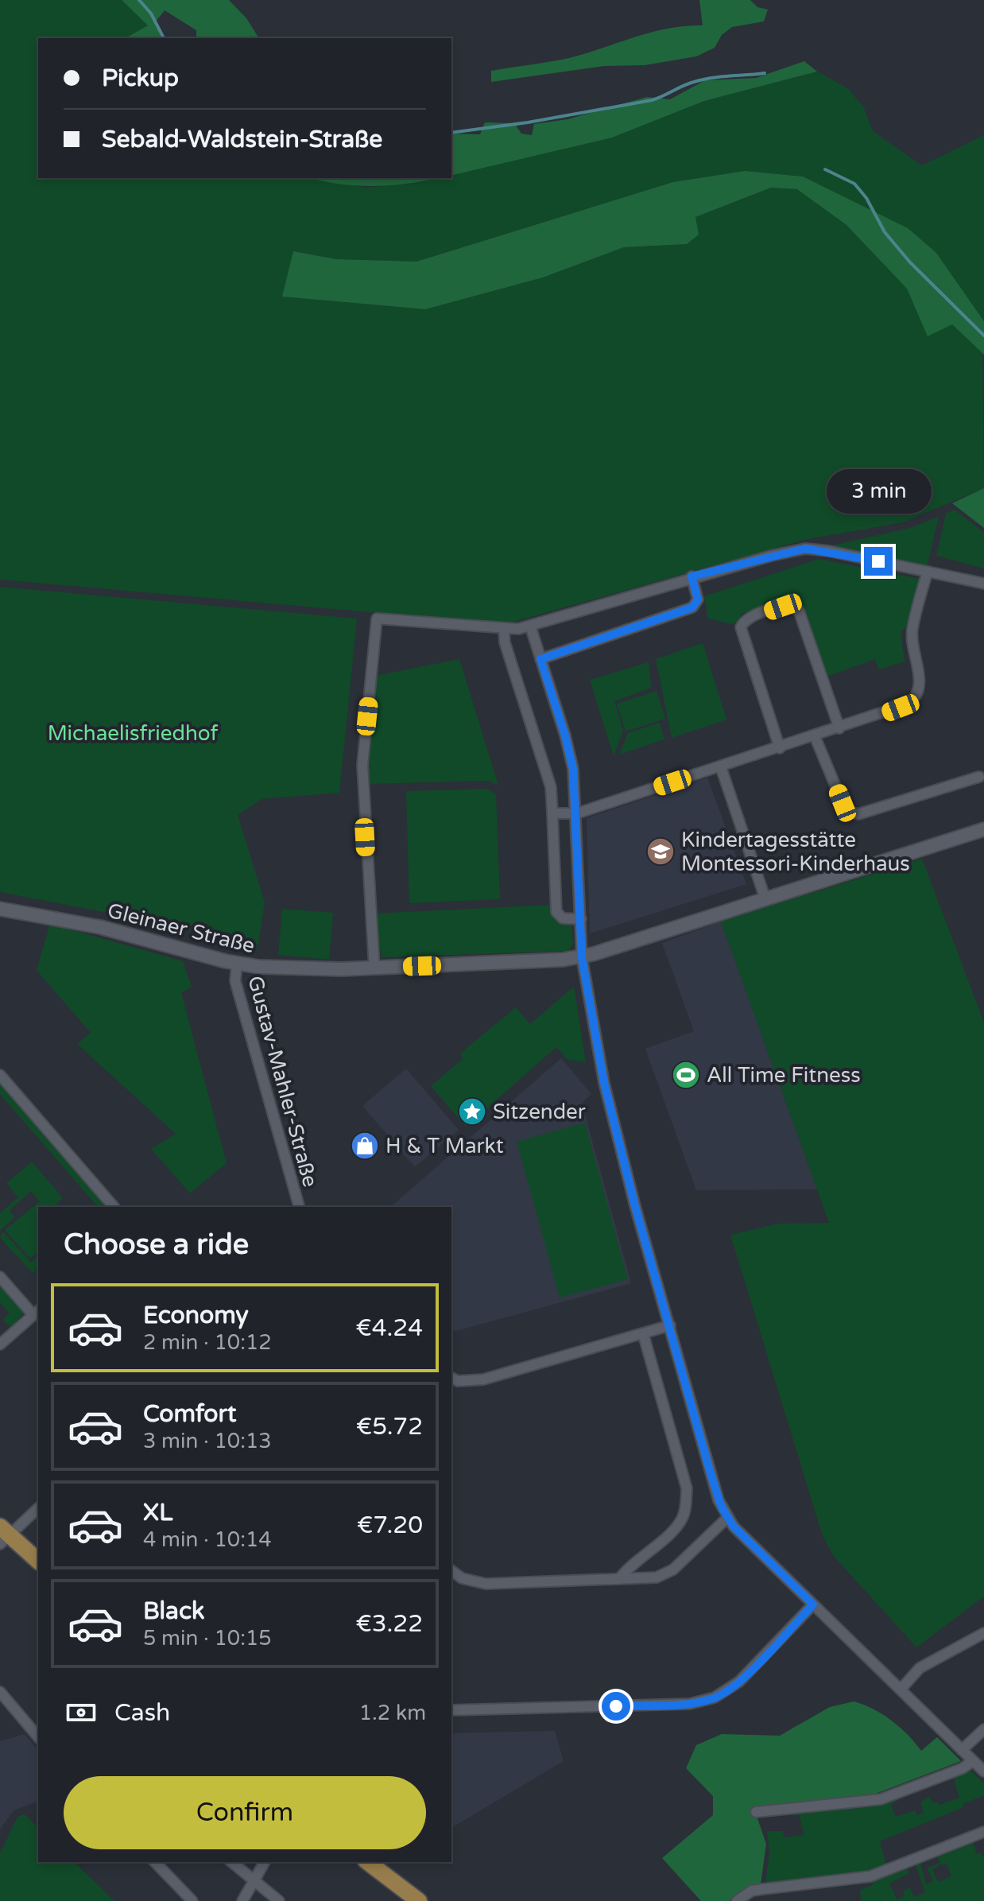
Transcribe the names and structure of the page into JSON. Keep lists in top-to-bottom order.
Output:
{
  "streets": {
    "street": ["Gleinaer Straße", "Gustav-Mahler-Straße"]
  },
  "crossings": [
    ["Gleinaer Straße", "Gustav-Mahler-Straße"]
  ],
  "parks": ["Michaelisfriedhof"],
  "places": {
    "school or university": ["Kindertagesstätte Montessori-Kinderhaus"],
    "sports": ["All Time Fitness"],
    "place": ["Sitzender"],
    "shop": ["H & T Markt"]
  },
  "page": {
    "banner": ["Pickup", "Sebald-Waldstein-Straße"],
    "bubble": "3 min",
    "heading": "Choose a ride",
    "list": [
      {
        "name": "Economy",
        "note": "2 min · 10:12",
        "value": "€4.24"
      },
      {
        "name": "Comfort",
        "note": "3 min · 10:13",
        "value": "€5.72"
      },
      {
        "name": "XL",
        "note": "4 min · 10:14",
        "value": "€7.20"
      },
      {
        "name": "Black",
        "note": "5 min · 10:15",
        "value": "€3.22"
      }
    ],
    "pay": ["Cash", "1.2 km"],
    "buttons": "Confirm"
  }
}
